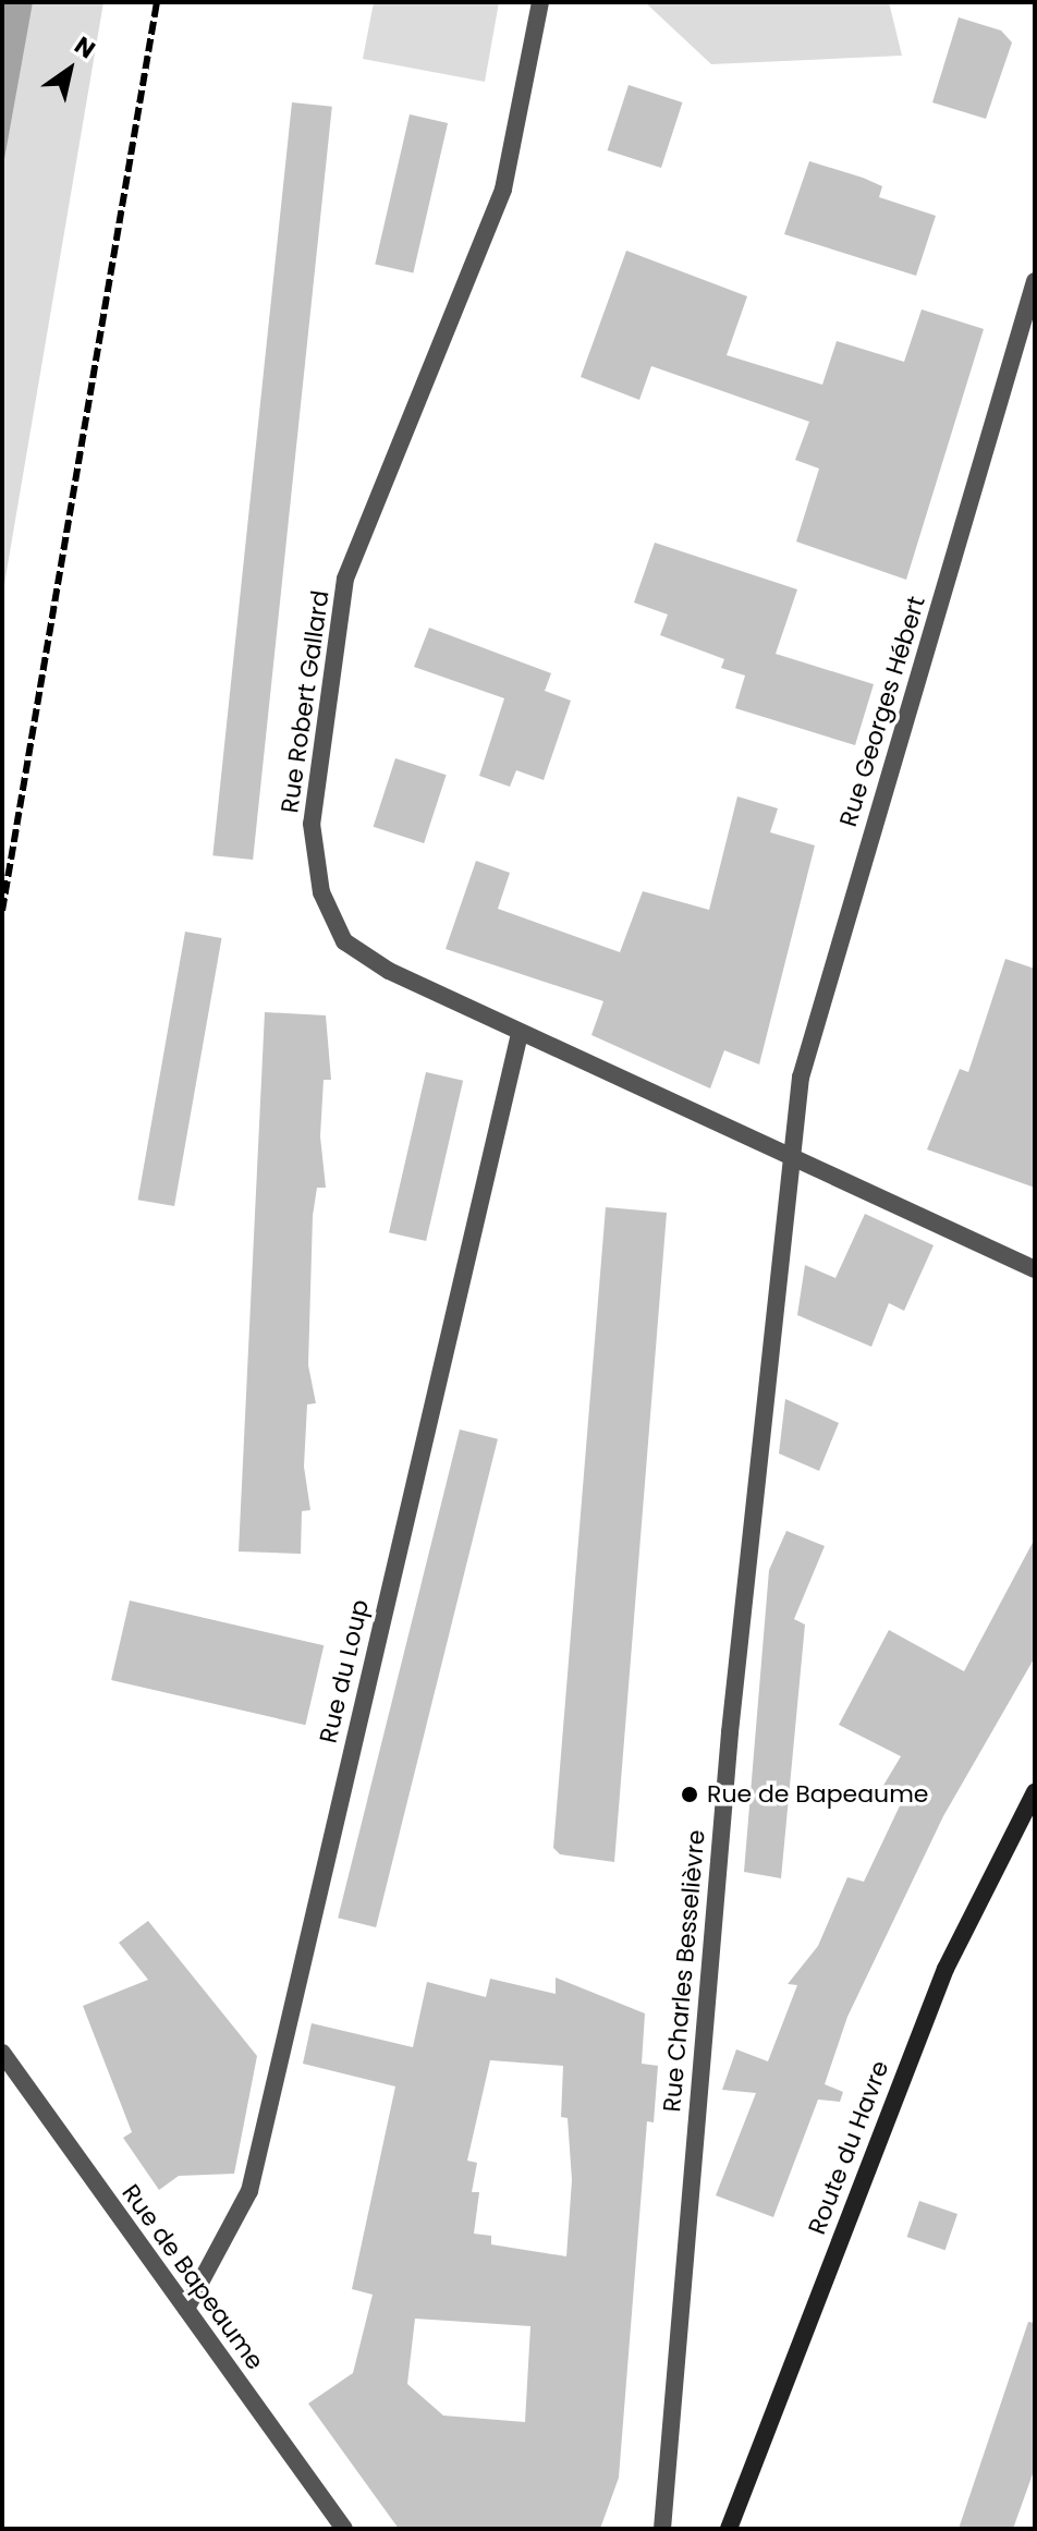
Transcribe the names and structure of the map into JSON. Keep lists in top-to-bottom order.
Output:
{
  "streets": {
    "main road": ["Route du Havre"],
    "street": [
      "Rue Robert Gallard",
      "Rue Georges Hébert",
      "Rue du Loup",
      "Rue Charles Besselièvre",
      "Rue de Bapeaume"
    ]
  },
  "crossings": [
    ["Rue Robert Gallard", "Rue Georges Hébert"],
    ["Rue Robert Gallard", "Rue du Loup"],
    ["Rue Robert Gallard", "Rue Charles Besselièvre"],
    ["Rue Georges Hébert", "Rue Charles Besselièvre"],
    ["Rue du Loup", "Rue de Bapeaume"]
  ],
  "places": ["Rue de Bapeaume"],
  "north": "top right"
}
